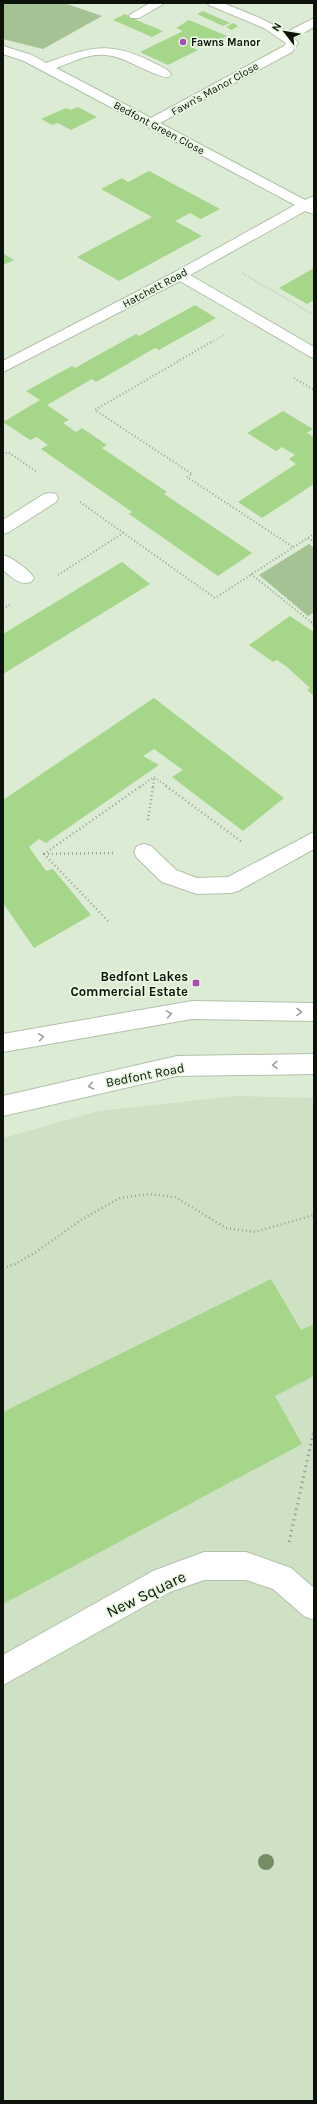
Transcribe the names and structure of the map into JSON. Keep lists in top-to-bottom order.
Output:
{
  "streets": {
    "street": [
      "Fawn's Manor Close",
      "Bedfont Green Close",
      "Hatchett Road",
      "Bedfont Road",
      "New Square"
    ]
  },
  "crossings": [
    ["Fawn's Manor Close", "Bedfont Green Close"],
    ["Bedfont Green Close", "Hatchett Road"]
  ],
  "places": {
    "other": ["Fawns Manor"],
    "transit": ["Bedfont Lakes Commercial Estate"]
  },
  "north": "top left"
}
